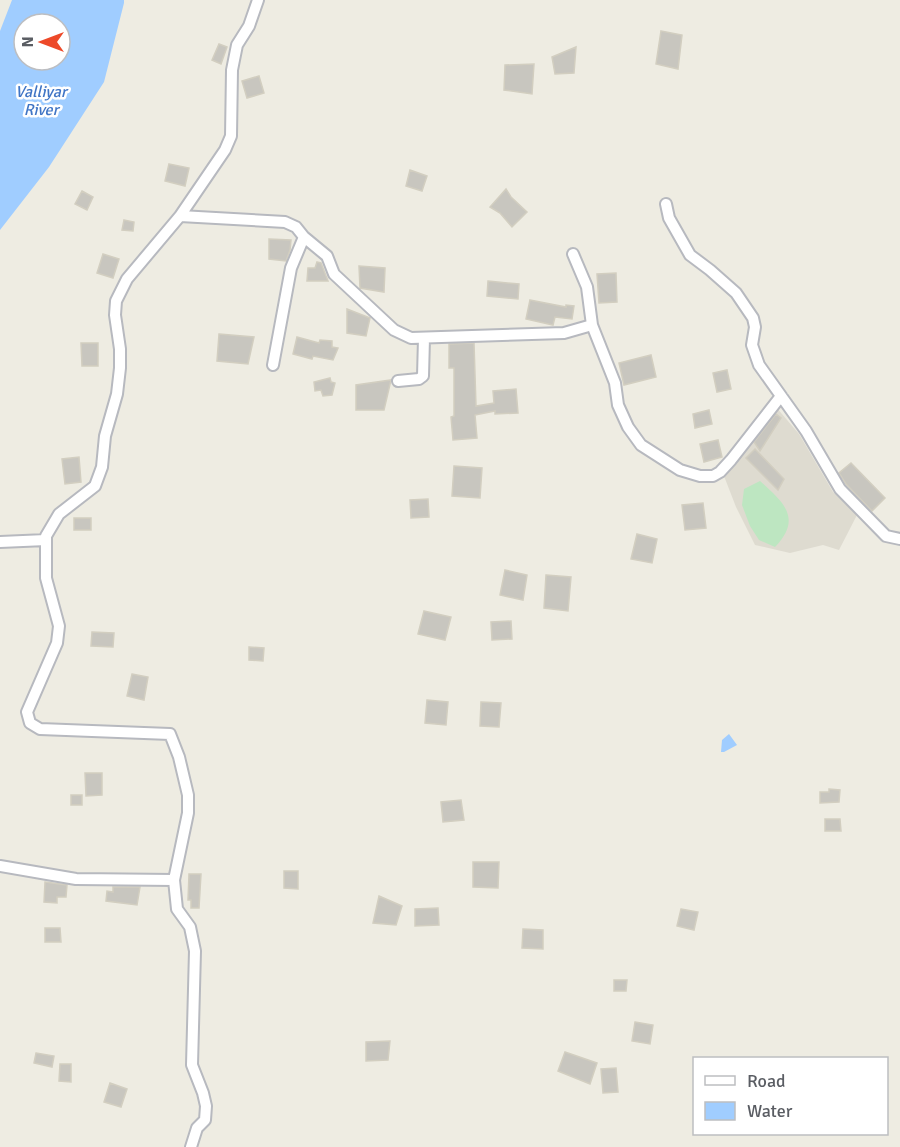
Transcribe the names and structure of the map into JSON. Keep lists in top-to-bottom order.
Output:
{
  "water": ["Valliyar River"],
  "legend": ["Road", "Water"],
  "north": "left"
}
